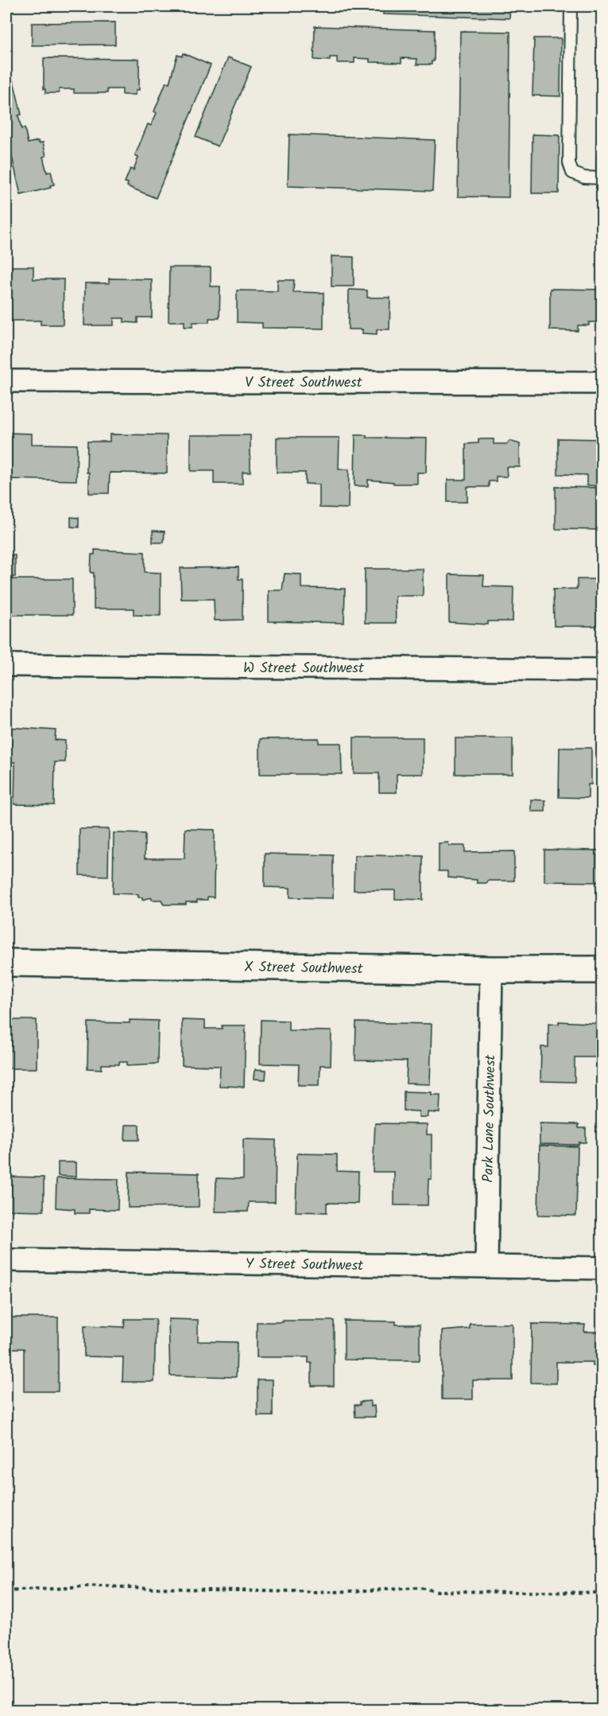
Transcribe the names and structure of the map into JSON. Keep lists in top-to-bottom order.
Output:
{
  "streets": {
    "street": [
      "V Street Southwest",
      "W Street Southwest",
      "X Street Southwest",
      "Park Lane Southwest",
      "Y Street Southwest"
    ]
  },
  "crossings": [
    ["X Street Southwest", "Park Lane Southwest"],
    ["Park Lane Southwest", "Y Street Southwest"]
  ]
}
